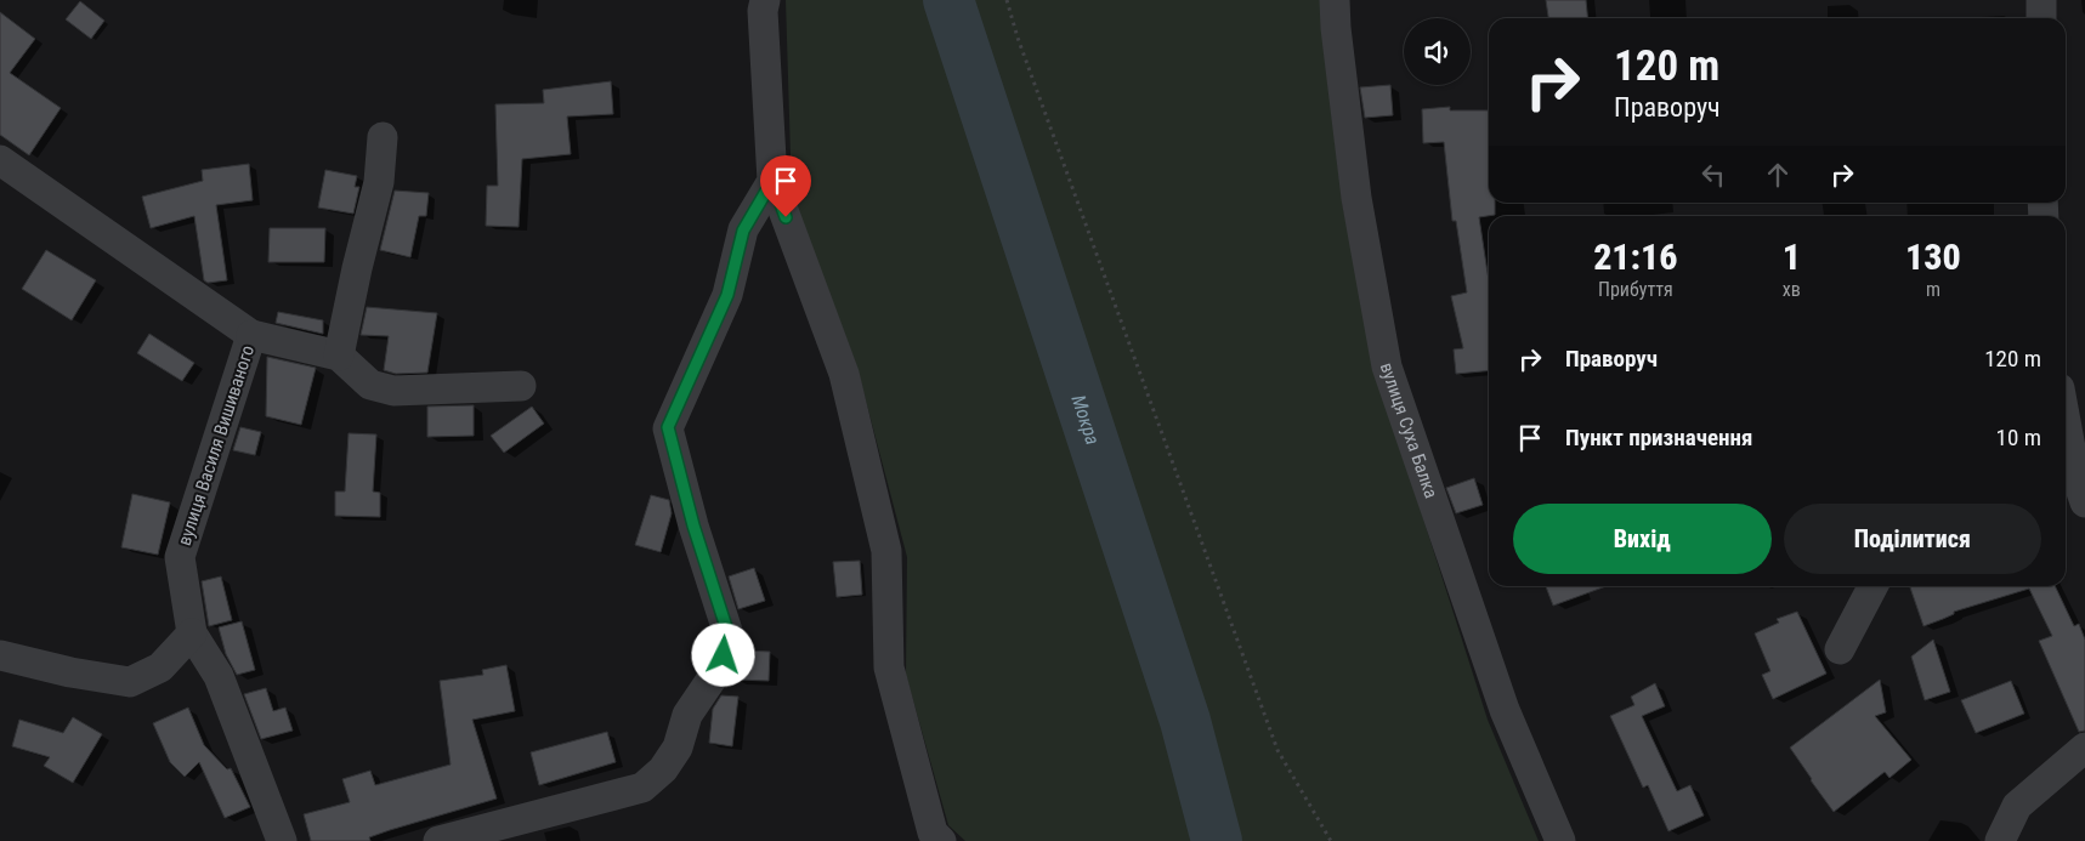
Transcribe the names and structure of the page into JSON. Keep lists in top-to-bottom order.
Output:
{
  "streets": {
    "street": ["вулиця Суха Балка", "вулиця Василя Вишиваного"]
  },
  "water": ["Мокра"],
  "page": {
    "turn": ["120 m", "Праворуч"],
    "eta": [
      "21:16",
      "Прибуття",
      "1",
      "хв",
      "130",
      "m"
    ],
    "list": [
      {
        "name": "Праворуч",
        "value": "120 m"
      },
      {
        "name": "Пункт призначення",
        "value": "10 m"
      }
    ],
    "buttons": ["Вихід", "Поділитися"]
  }
}
